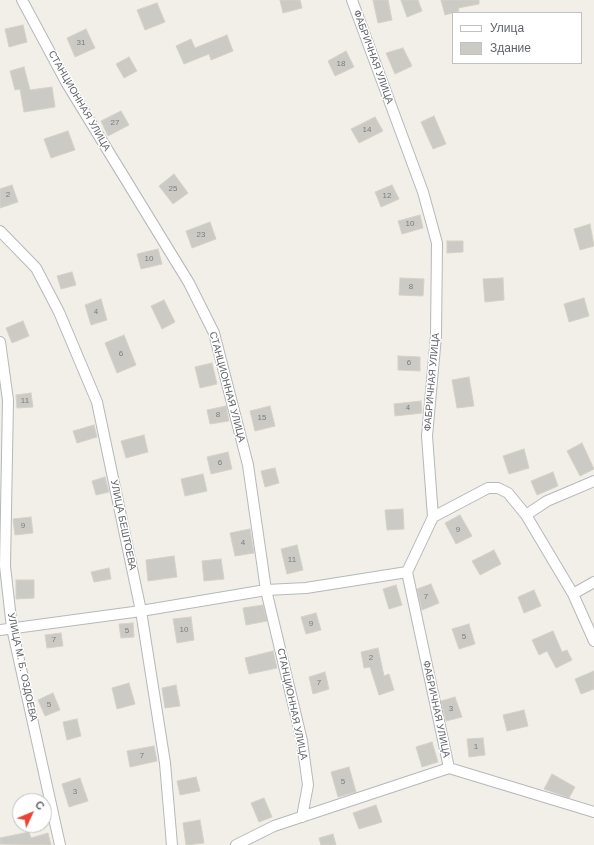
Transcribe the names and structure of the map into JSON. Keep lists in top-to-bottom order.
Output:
{
  "streets": {
    "street": [
      "ФАБРИЧНАЯ УЛИЦА",
      "СТАНЦИОННАЯ УЛИЦА",
      "УЛИЦА БЕШТОЕВА",
      "УЛИЦА М. Б. ОЗДОЕВА"
    ]
  },
  "house_numbers": [
    "31",
    "18",
    "27",
    "14",
    "25",
    "2",
    "12",
    "10",
    "23",
    "10",
    "8",
    "4",
    "6",
    "6",
    "11",
    "4",
    "8",
    "15",
    "6",
    "9",
    "9",
    "4",
    "11",
    "7",
    "9",
    "10",
    "5",
    "5",
    "7",
    "2",
    "7",
    "5",
    "3",
    "1",
    "7",
    "5",
    "3"
  ],
  "legend": ["Улица", "Здание"],
  "north": "top right"
}
